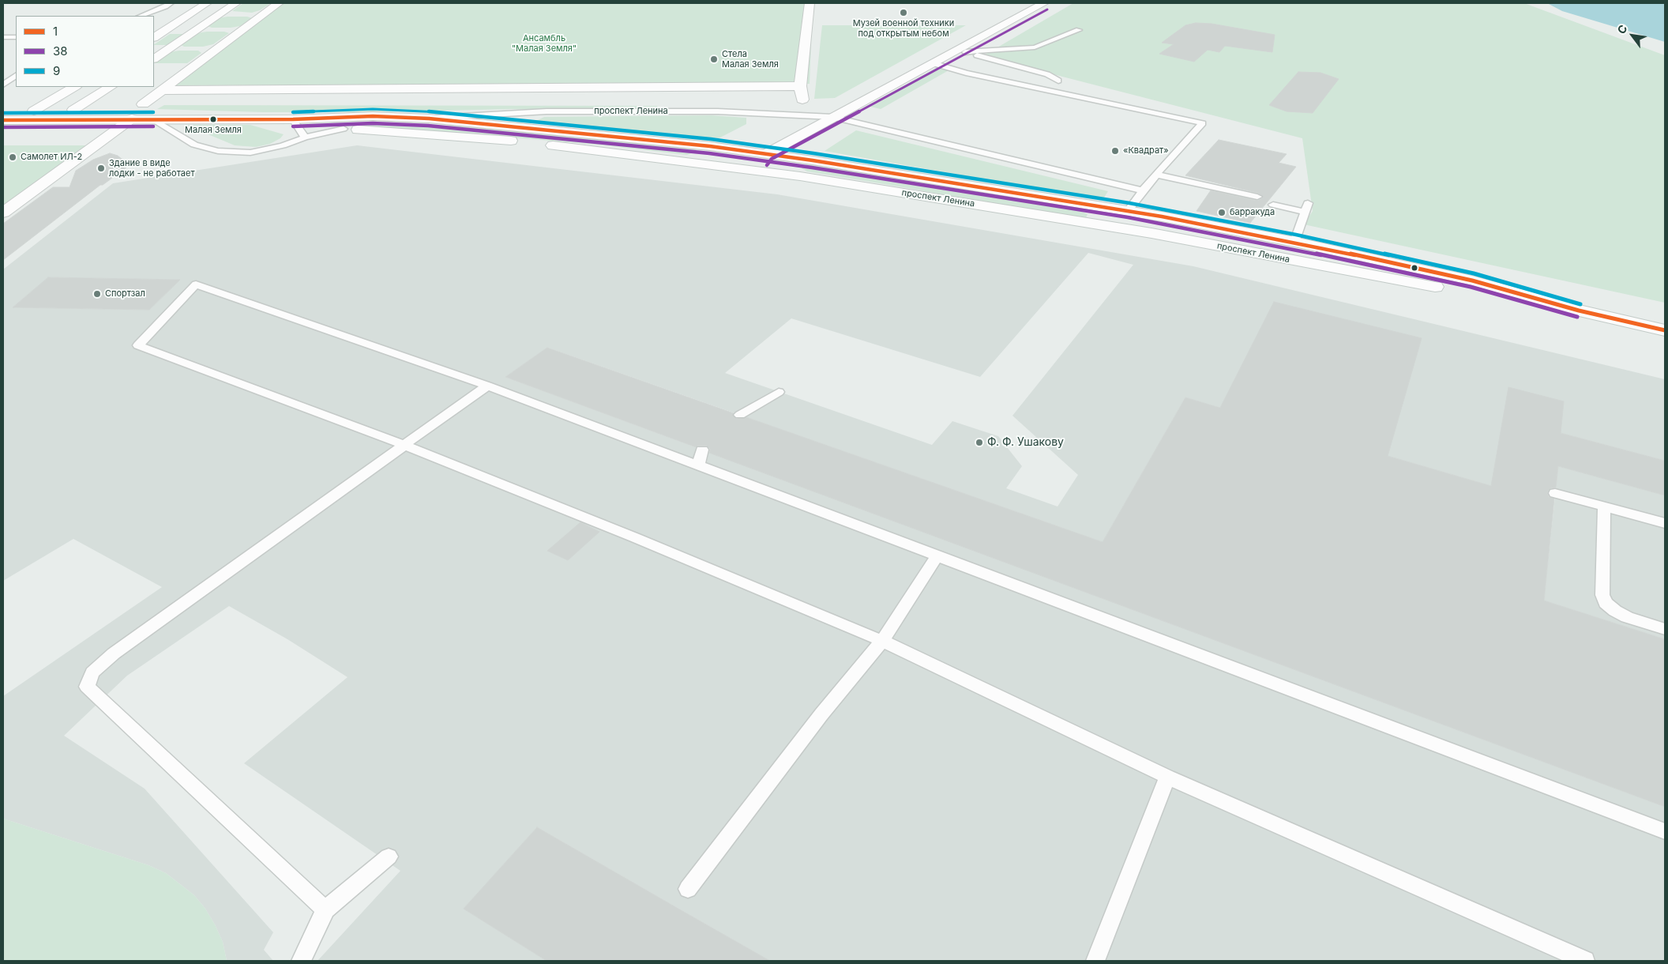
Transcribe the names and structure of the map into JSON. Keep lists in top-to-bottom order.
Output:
{
  "streets": {
    "street": ["проспект Ленина"]
  },
  "parks": ["Ансамбль \"Малая Земля\""],
  "places": [
    "Музей военной техники под открытым небом",
    "Стела Малая Земля",
    "Малая Земля",
    "«Квадрат»",
    "Самолет ИЛ-2",
    "Здание в виде лодки - не работает",
    "барракуда",
    "Спортзал",
    "Ф. Ф. Ушакову"
  ],
  "lines": ["transit line 38", "transit line 9", "transit line 1"],
  "legend": ["1", "38", "9"],
  "north": "top left"
}
